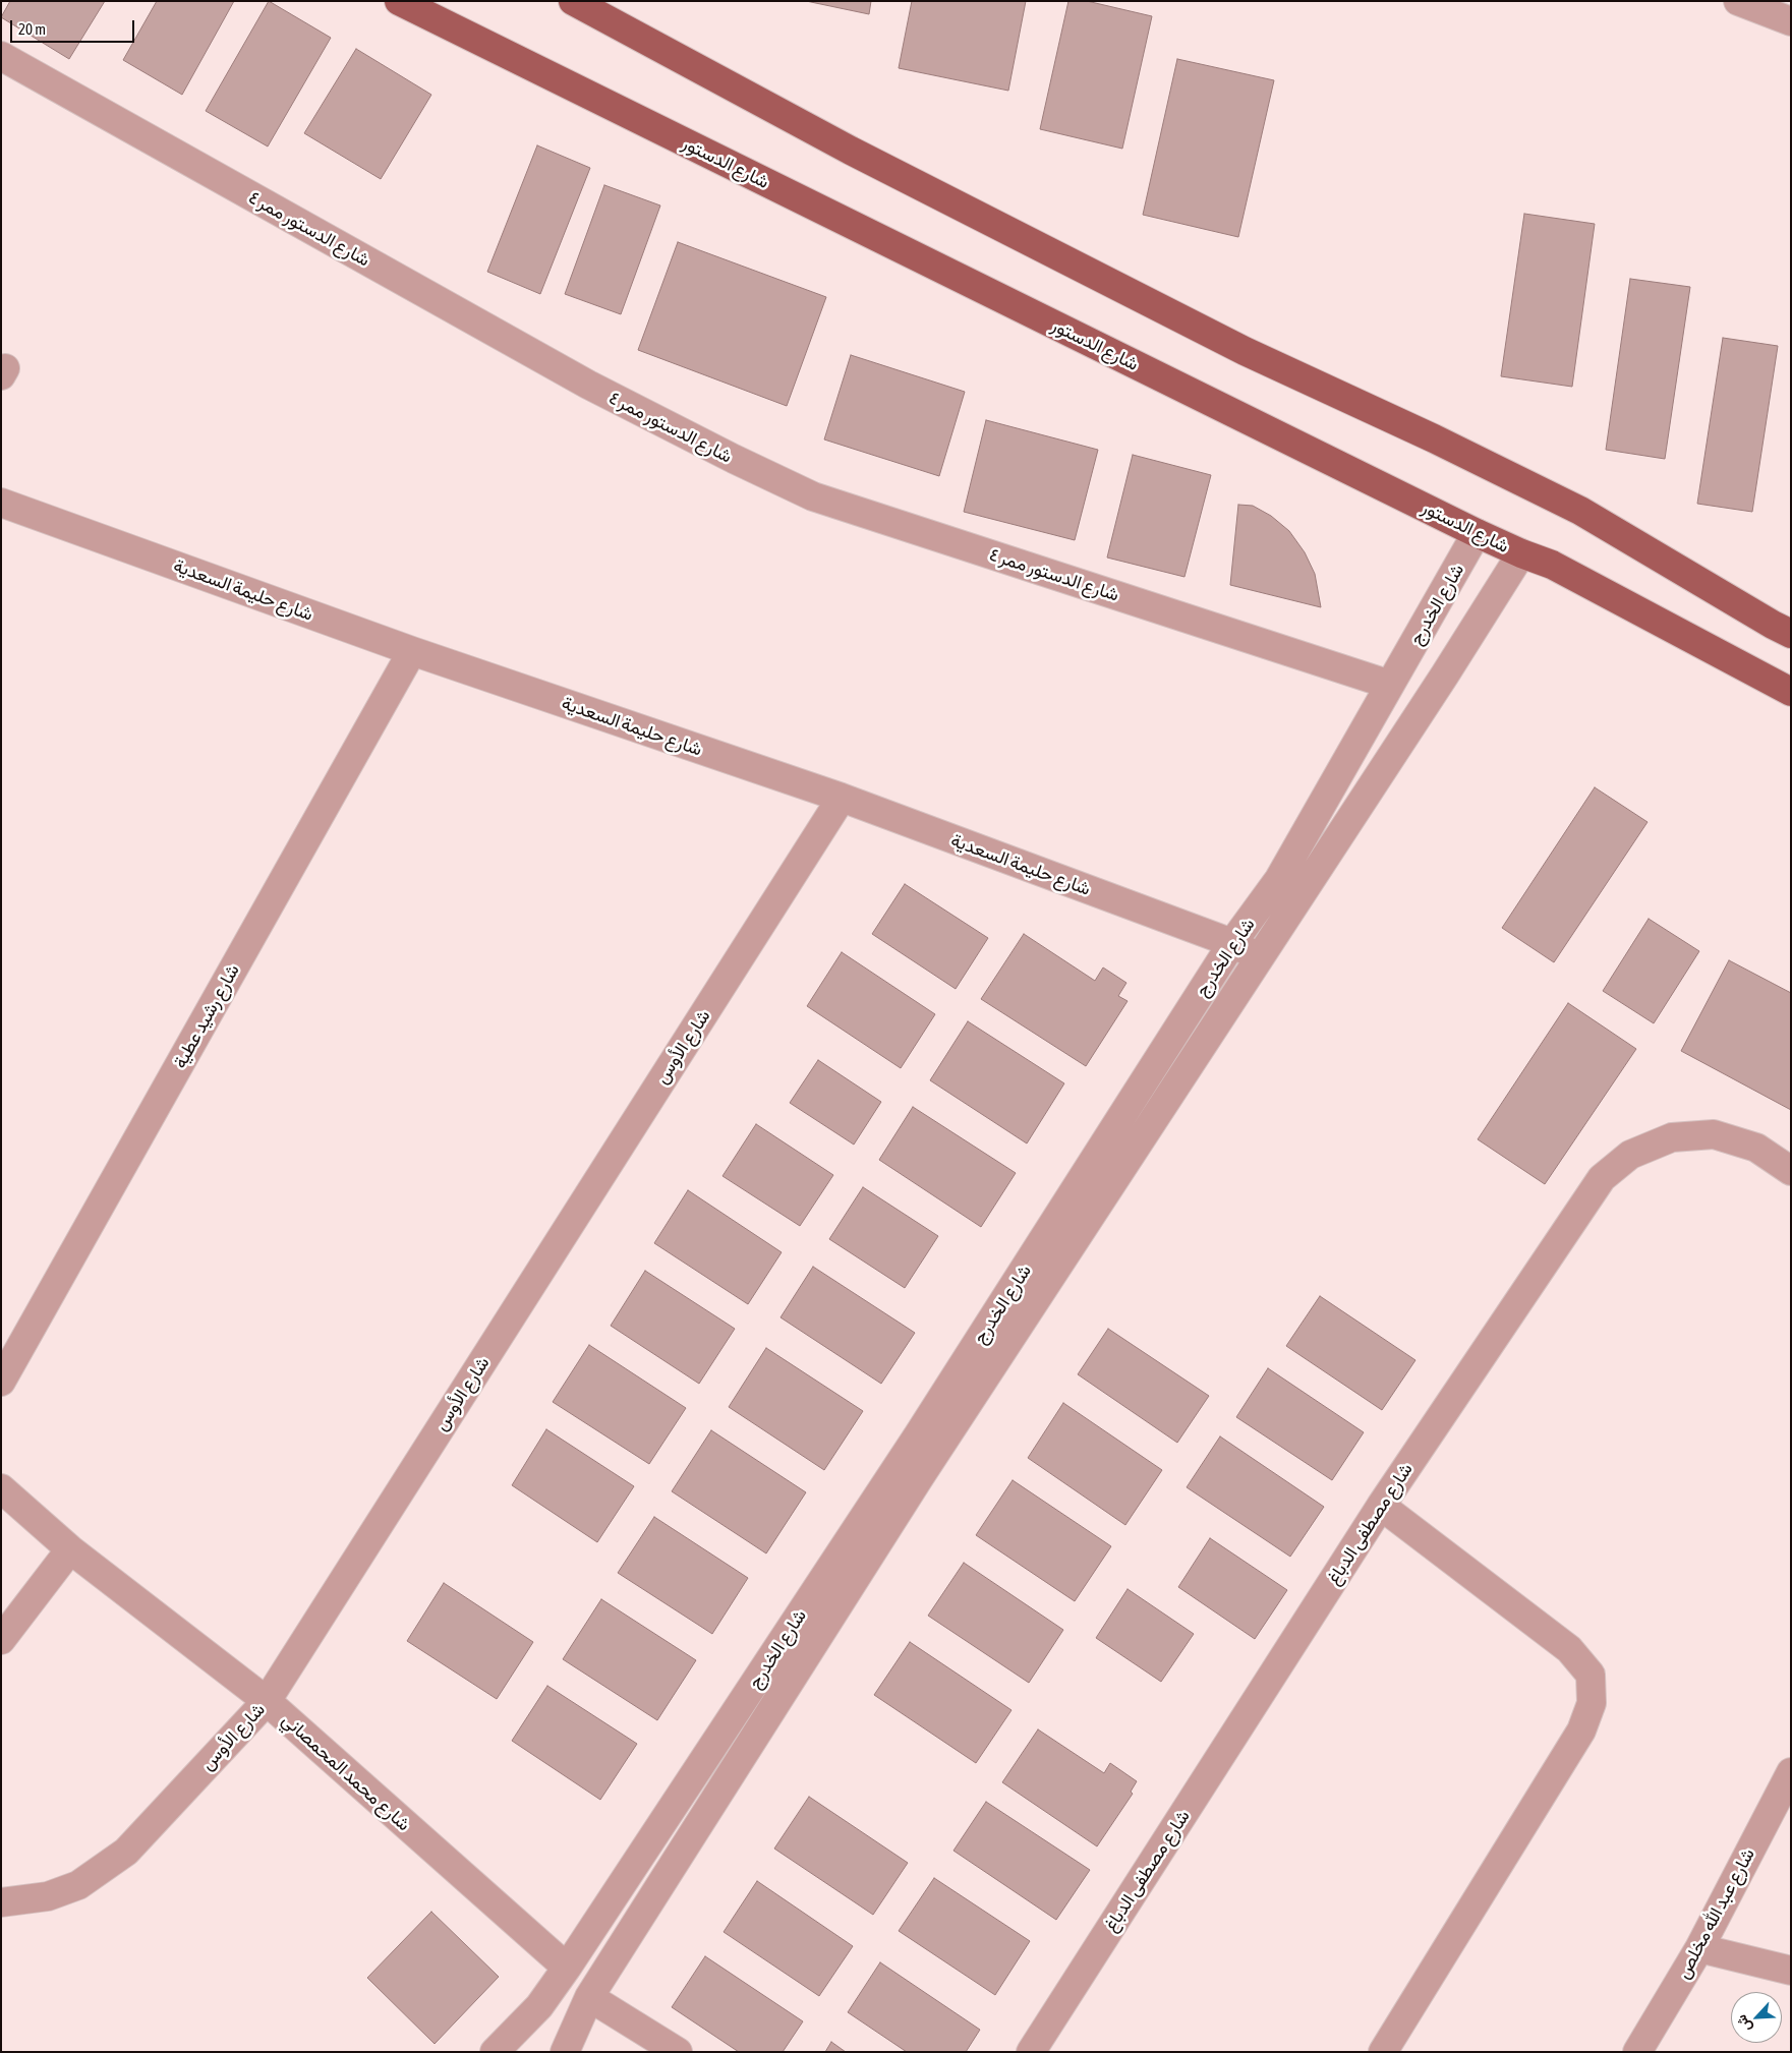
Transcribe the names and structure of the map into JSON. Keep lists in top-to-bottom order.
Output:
{
  "streets": {
    "main road": ["شارع الدستور"],
    "street": [
      "شارع الدستور ممر ٤",
      "شارع حليمة السعدية",
      "شارع الخدرج",
      "شارع رشيد عطية",
      "شارع الأوس",
      "شارع مصطفى الدباغ",
      "شارع محمد المحمصاني",
      "شارع عبد الله مخلص"
    ]
  },
  "crossings": [
    ["شارع الدستور", "شارع الخدرج"],
    ["شارع الدستور ممر ٤", "شارع الخدرج"],
    ["شارع حليمة السعدية", "شارع الخدرج"],
    ["شارع حليمة السعدية", "شارع رشيد عطية"],
    ["شارع حليمة السعدية", "شارع الأوس"],
    ["شارع الخدرج", "شارع محمد المحمصاني"],
    ["شارع الأوس", "شارع محمد المحمصاني"]
  ],
  "scale_bar": "20 m",
  "north": "bottom left"
}
